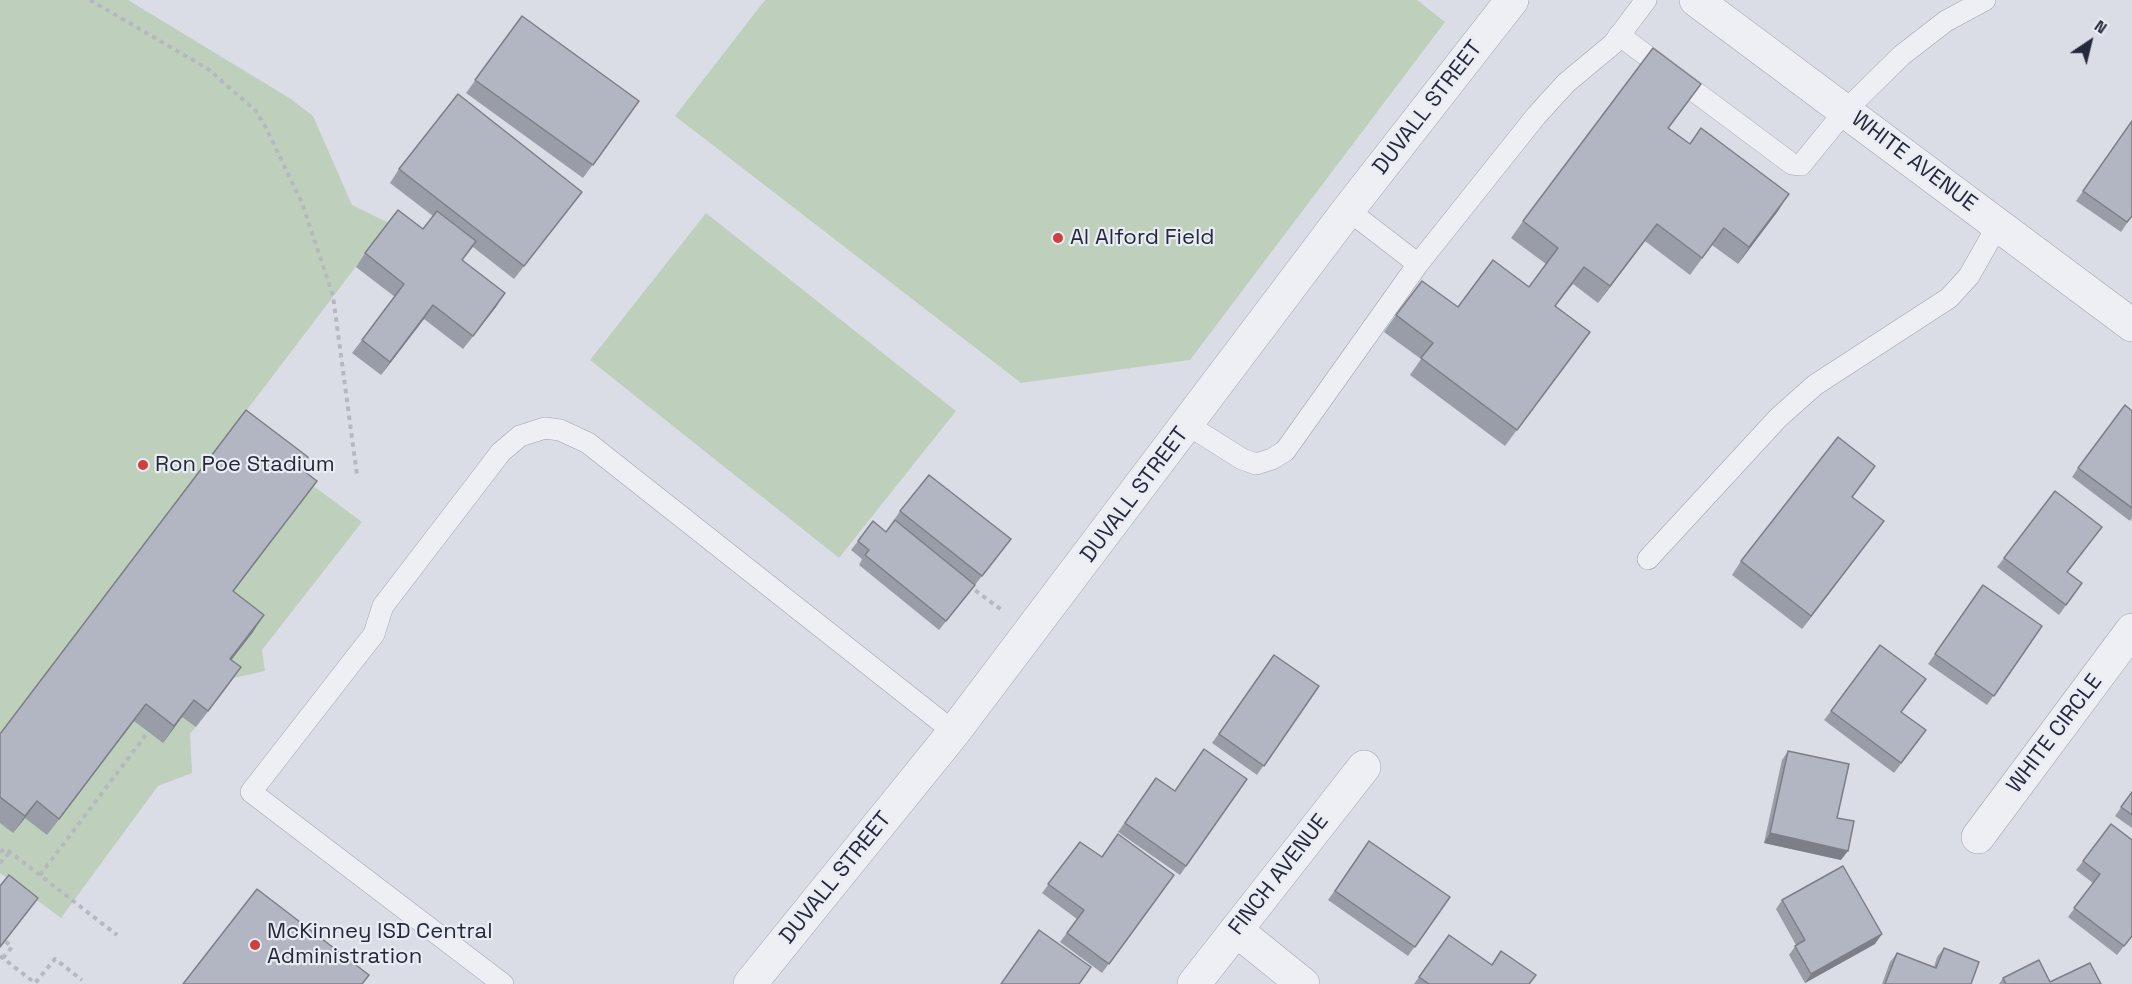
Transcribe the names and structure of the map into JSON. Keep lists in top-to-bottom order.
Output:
{
  "streets": {
    "street": [
      "DUVALL STREET",
      "WHITE AVENUE",
      "WHITE CIRCLE",
      "FINCH AVENUE"
    ]
  },
  "places": ["Al Alford Field", "Ron Poe Stadium", "McKinney ISD Central Administration"],
  "north": "top right"
}
